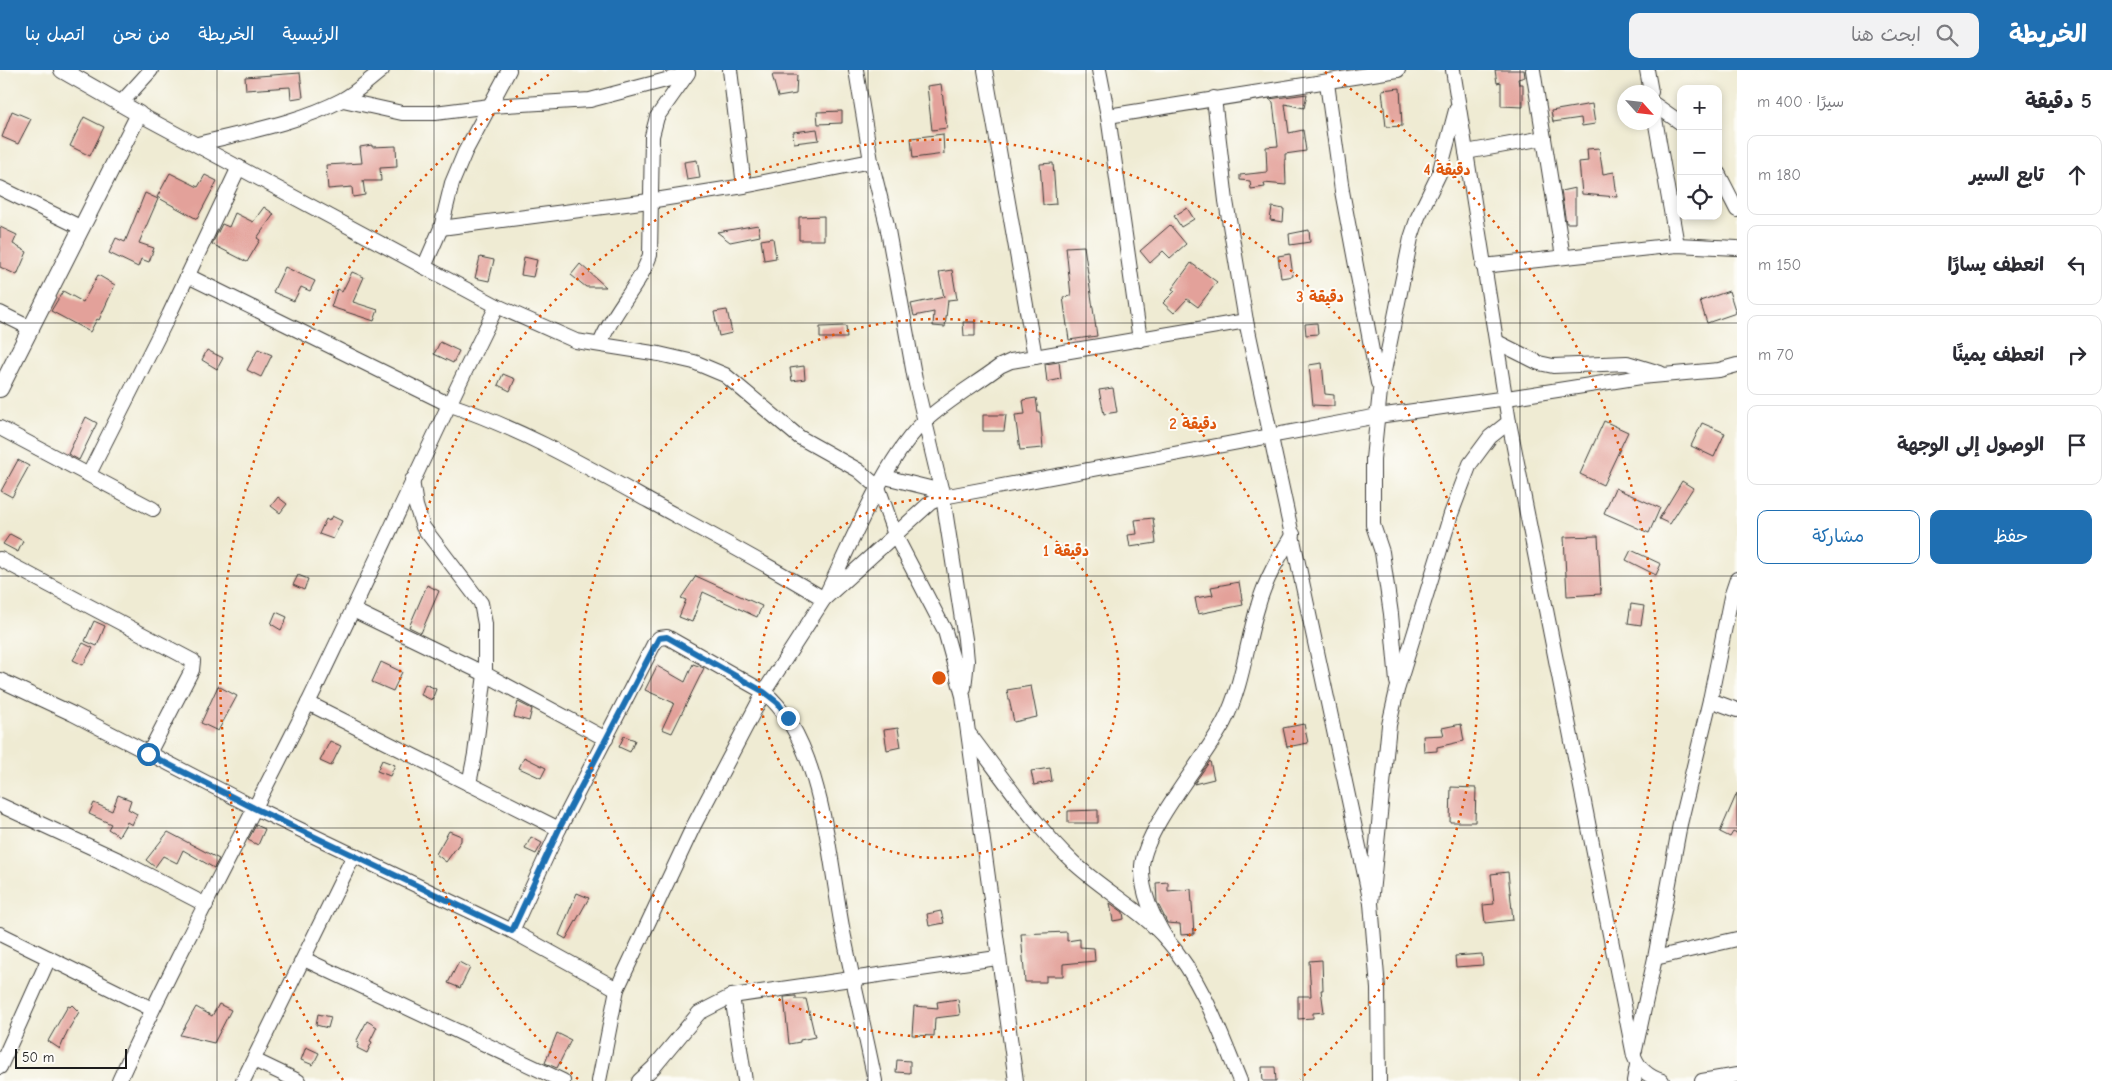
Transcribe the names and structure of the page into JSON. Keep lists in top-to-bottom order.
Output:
{
  "scale_bar": "50 m",
  "north": "bottom right",
  "page": {
    "header": "الخريطة",
    "search": "ابحث هنا",
    "nav": [
      "الرئيسية",
      "الخريطة",
      "من نحن",
      "اتصل بنا"
    ],
    "heading": ["5 دقيقة", "سيرًا · 400 m"],
    "map_buttons": ["+", "−"],
    "list": [
      ["تابع السير", "180 m"],
      ["انعطف يسارًا", "150 m"],
      ["انعطف يمينًا", "70 m"],
      "الوصول إلى الوجهة"
    ],
    "buttons": ["حفظ", "مشاركة"],
    "scale": "50 m"
  },
  "rings": [
    "4 دقيقة",
    "3 دقيقة",
    "2 دقيقة",
    "1 دقيقة"
  ]
}
